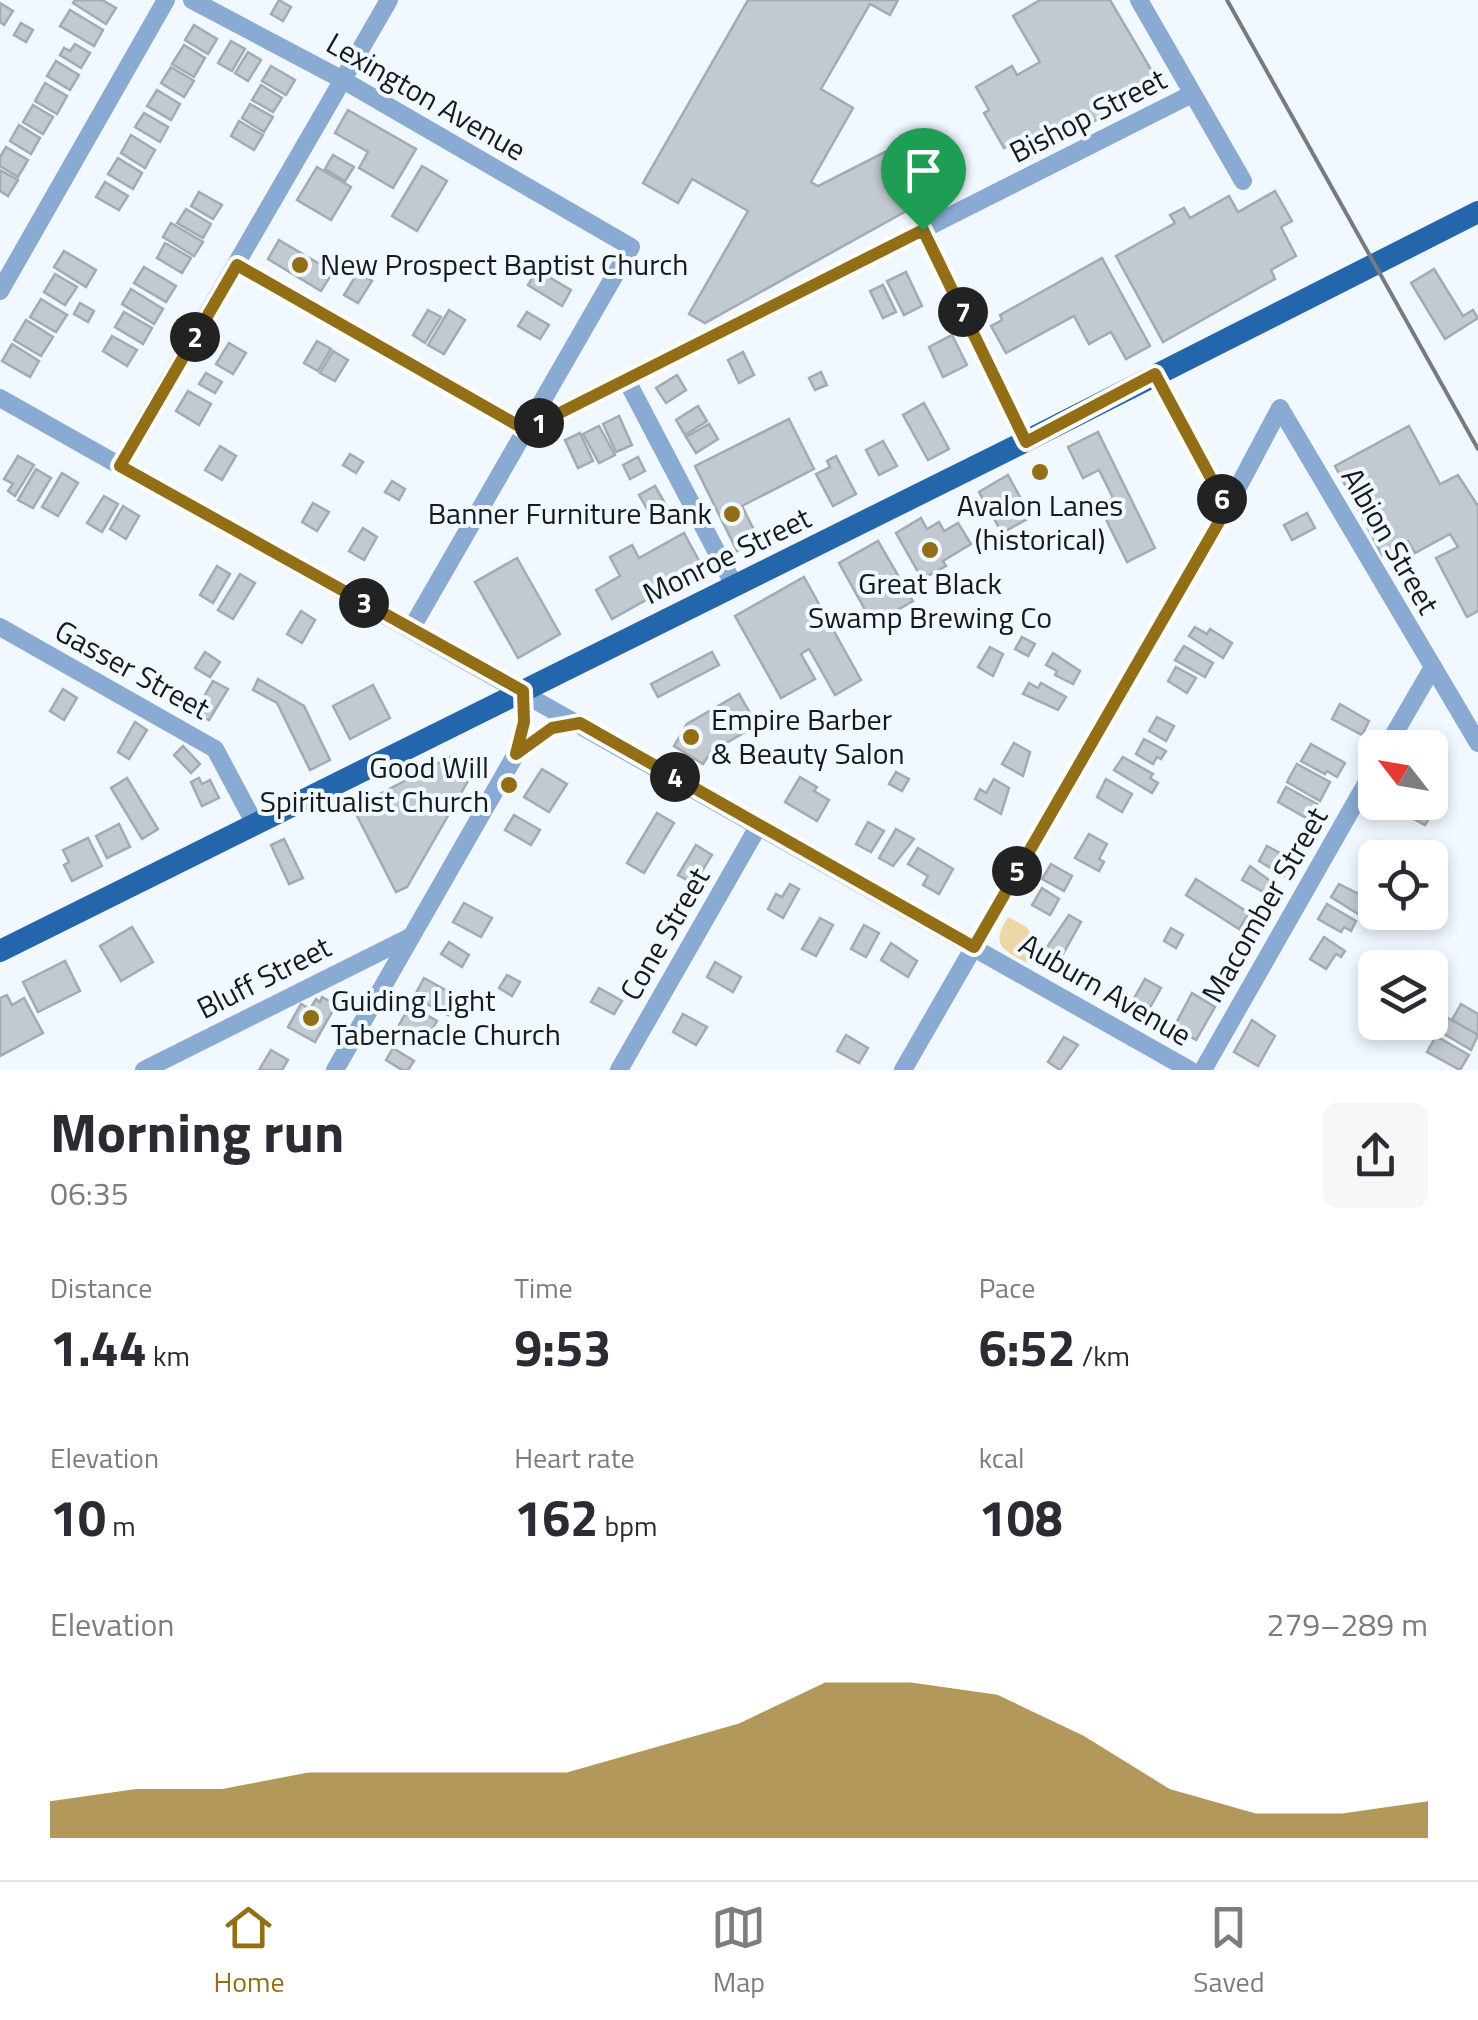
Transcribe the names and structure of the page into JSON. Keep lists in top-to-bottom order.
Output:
{
  "streets": {
    "main road": ["Monroe Street"],
    "street": [
      "Lexington Avenue",
      "Bishop Street",
      "Albion Street",
      "Gasser Street",
      "Macomber Street",
      "Cone Street",
      "Bluff Street",
      "Auburn Avenue"
    ]
  },
  "crossings": [
    ["Lexington Avenue", "Bishop Street"],
    ["Monroe Street", "Gasser Street"],
    ["Monroe Street", "Auburn Avenue"],
    ["Cone Street", "Auburn Avenue"]
  ],
  "places": [
    "New Prospect Baptist Church",
    "Avalon Lanes (historical)",
    "Banner Furniture Bank",
    "Great Black Swamp Brewing Co",
    "Empire Barber & Beauty Salon",
    "Good Will Spiritualist Church",
    "Guiding Light Tabernacle Church"
  ],
  "north": "top left",
  "page": {
    "pins": [
      "7",
      "2",
      "1",
      "6",
      "3",
      "4",
      "5"
    ],
    "heading": ["Morning run", "06:35"],
    "stats": [
      ["Distance", "1.44 km"],
      ["Time", "9:53"],
      ["Pace", "6:52 /km"],
      ["Elevation", "10 m"],
      ["Heart rate", "162 bpm"],
      ["kcal", "108"]
    ],
    "chart": ["Elevation", "279–289 m"],
    "tabs": ["Home", "Map", "Saved"]
  }
}
